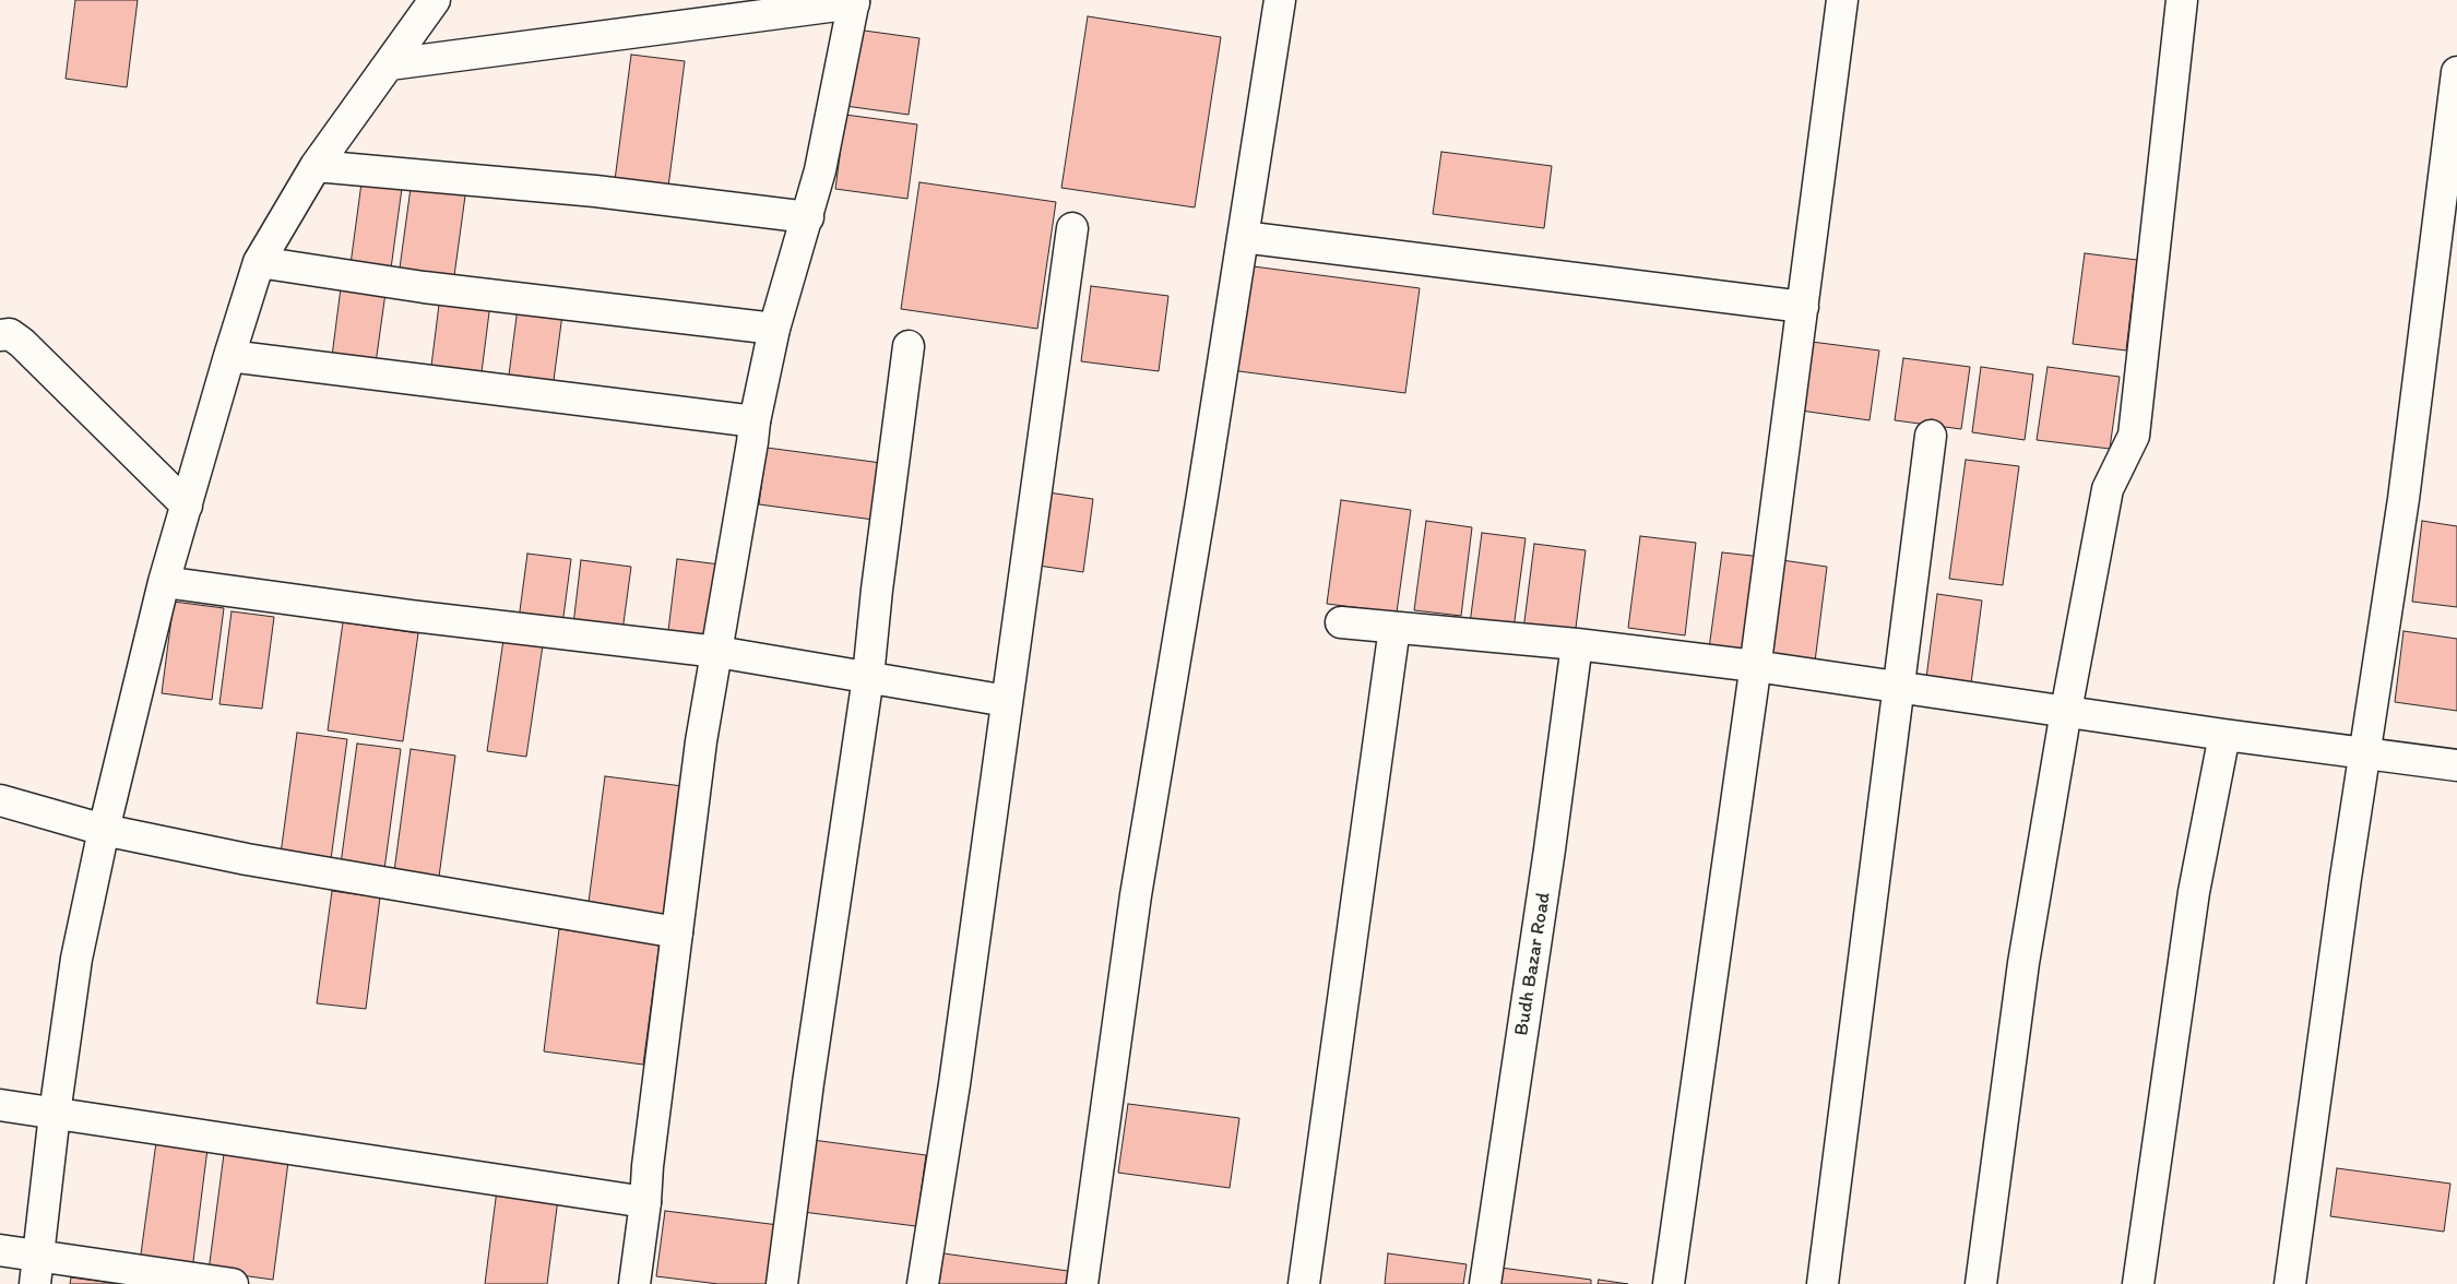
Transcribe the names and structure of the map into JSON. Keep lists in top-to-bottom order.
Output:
{
  "streets": {
    "street": ["Budh Bazar Road"]
  }
}
